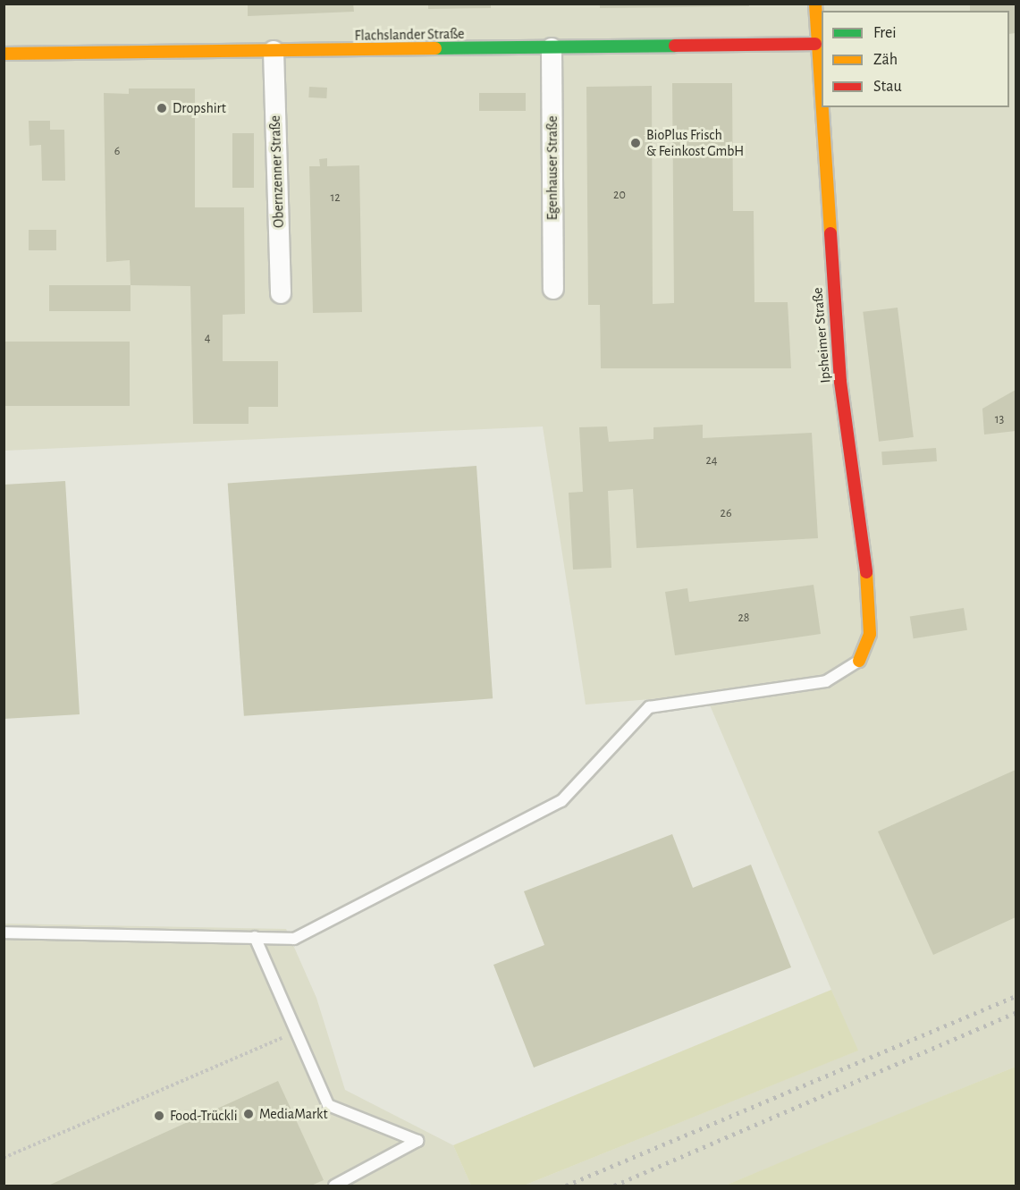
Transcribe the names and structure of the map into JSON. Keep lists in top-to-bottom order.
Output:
{
  "streets": {
    "street": [
      "Flachslander Straße",
      "Egenhauser Straße",
      "Obernzenner Straße",
      "Ipsheimer Straße"
    ]
  },
  "crossings": [
    ["Flachslander Straße", "Egenhauser Straße"],
    ["Flachslander Straße", "Obernzenner Straße"],
    ["Flachslander Straße", "Ipsheimer Straße"]
  ],
  "places": [
    "Dropshirt",
    "BioPlus Frisch & Feinkost GmbH",
    "MediaMarkt",
    "Food-Trückli"
  ],
  "house_numbers": [
    "6",
    "20",
    "12",
    "4",
    "13",
    "24",
    "26",
    "28"
  ],
  "legend": ["Frei", "Zäh", "Stau"]
}
